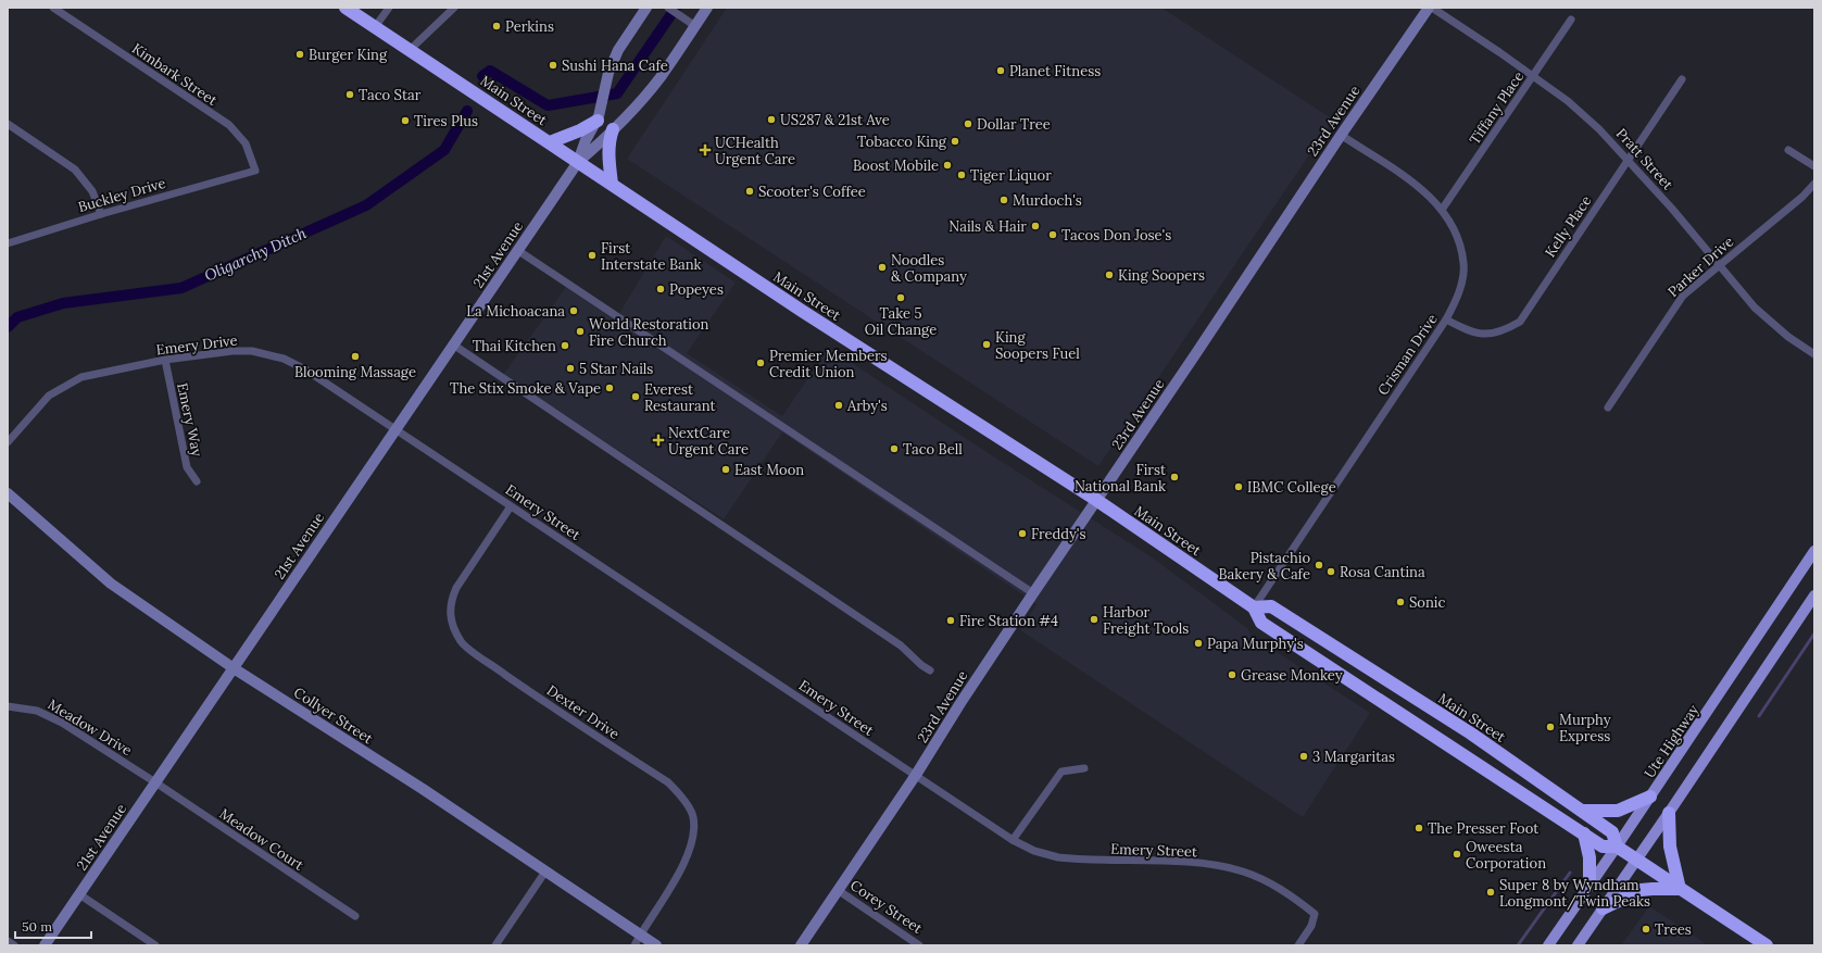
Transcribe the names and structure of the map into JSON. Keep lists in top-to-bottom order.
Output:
{
  "streets": {
    "highway": ["Main Street"],
    "main road": ["Ute Highway"],
    "street": [
      "Kimbark Street",
      "Tiffany Place",
      "23rd Avenue",
      "Pratt Street",
      "Buckley Drive",
      "Kelly Place",
      "21st Avenue",
      "Parker Drive",
      "Emery Drive",
      "Crisman Drive",
      "Emery Way",
      "Emery Street",
      "Dexter Drive",
      "Collyer Street",
      "Meadow Drive",
      "Meadow Court",
      "Corey Street"
    ]
  },
  "crossings": [
    ["Kimbark Street", "Buckley Drive"],
    ["Main Street", "23rd Avenue"],
    ["Main Street", "21st Avenue"],
    ["Main Street", "Crisman Drive"],
    ["Main Street", "Ute Highway"],
    ["Tiffany Place", "Pratt Street"],
    ["Tiffany Place", "Crisman Drive"],
    ["23rd Avenue", "Pratt Street"],
    ["23rd Avenue", "Crisman Drive"],
    ["23rd Avenue", "Emery Street"],
    ["23rd Avenue", "Corey Street"],
    ["Pratt Street", "Kelly Place"],
    ["Pratt Street", "Parker Drive"],
    ["Kelly Place", "Crisman Drive"],
    ["21st Avenue", "Emery Drive"],
    ["21st Avenue", "Emery Street"],
    ["21st Avenue", "Collyer Street"],
    ["21st Avenue", "Meadow Drive"],
    ["21st Avenue", "Meadow Court"],
    ["Emery Drive", "Emery Way"],
    ["Emery Drive", "Emery Street"],
    ["Emery Street", "Dexter Drive"],
    ["Dexter Drive", "Collyer Street"],
    ["Meadow Drive", "Meadow Court"]
  ],
  "water": ["Oligarchy Ditch"],
  "places": {
    "other": [
      "Perkins",
      "Burger King",
      "Sushi Hana Cafe",
      "Planet Fitness",
      "Taco Star",
      "US287 & 21st Ave",
      "Tires Plus",
      "Dollar Tree",
      "Tobacco King",
      "Boost Mobile",
      "Tiger Liquor",
      "Scooter's Coffee",
      "Murdoch's",
      "Nails & Hair",
      "Tacos Don Jose's",
      "First Interstate Bank",
      "Noodles & Company",
      "King Soopers",
      "Popeyes",
      "Take 5 Oil Change",
      "La Michoacana",
      "World Restoration Fire Church",
      "King Soopers Fuel",
      "Thai Kitchen",
      "Blooming Massage",
      "Premier Members Credit Union",
      "5 Star Nails",
      "The Stix Smoke & Vape",
      "Everest Restaurant",
      "Arby's",
      "Taco Bell",
      "East Moon",
      "First National Bank",
      "IBMC College",
      "Freddy's",
      "Pistachio Bakery & Cafe",
      "Rosa Cantina",
      "Sonic",
      "Harbor Freight Tools",
      "Fire Station #4",
      "Papa Murphy's",
      "Grease Monkey",
      "Murphy Express",
      "3 Margaritas",
      "The Presser Foot",
      "Oweesta Corporation",
      "Super 8 by Wyndham Longmont/Twin Peaks",
      "Trees"
    ],
    "health": ["UCHealth Urgent Care", "NextCare Urgent Care"]
  },
  "scale_bar": "50 m"
}
